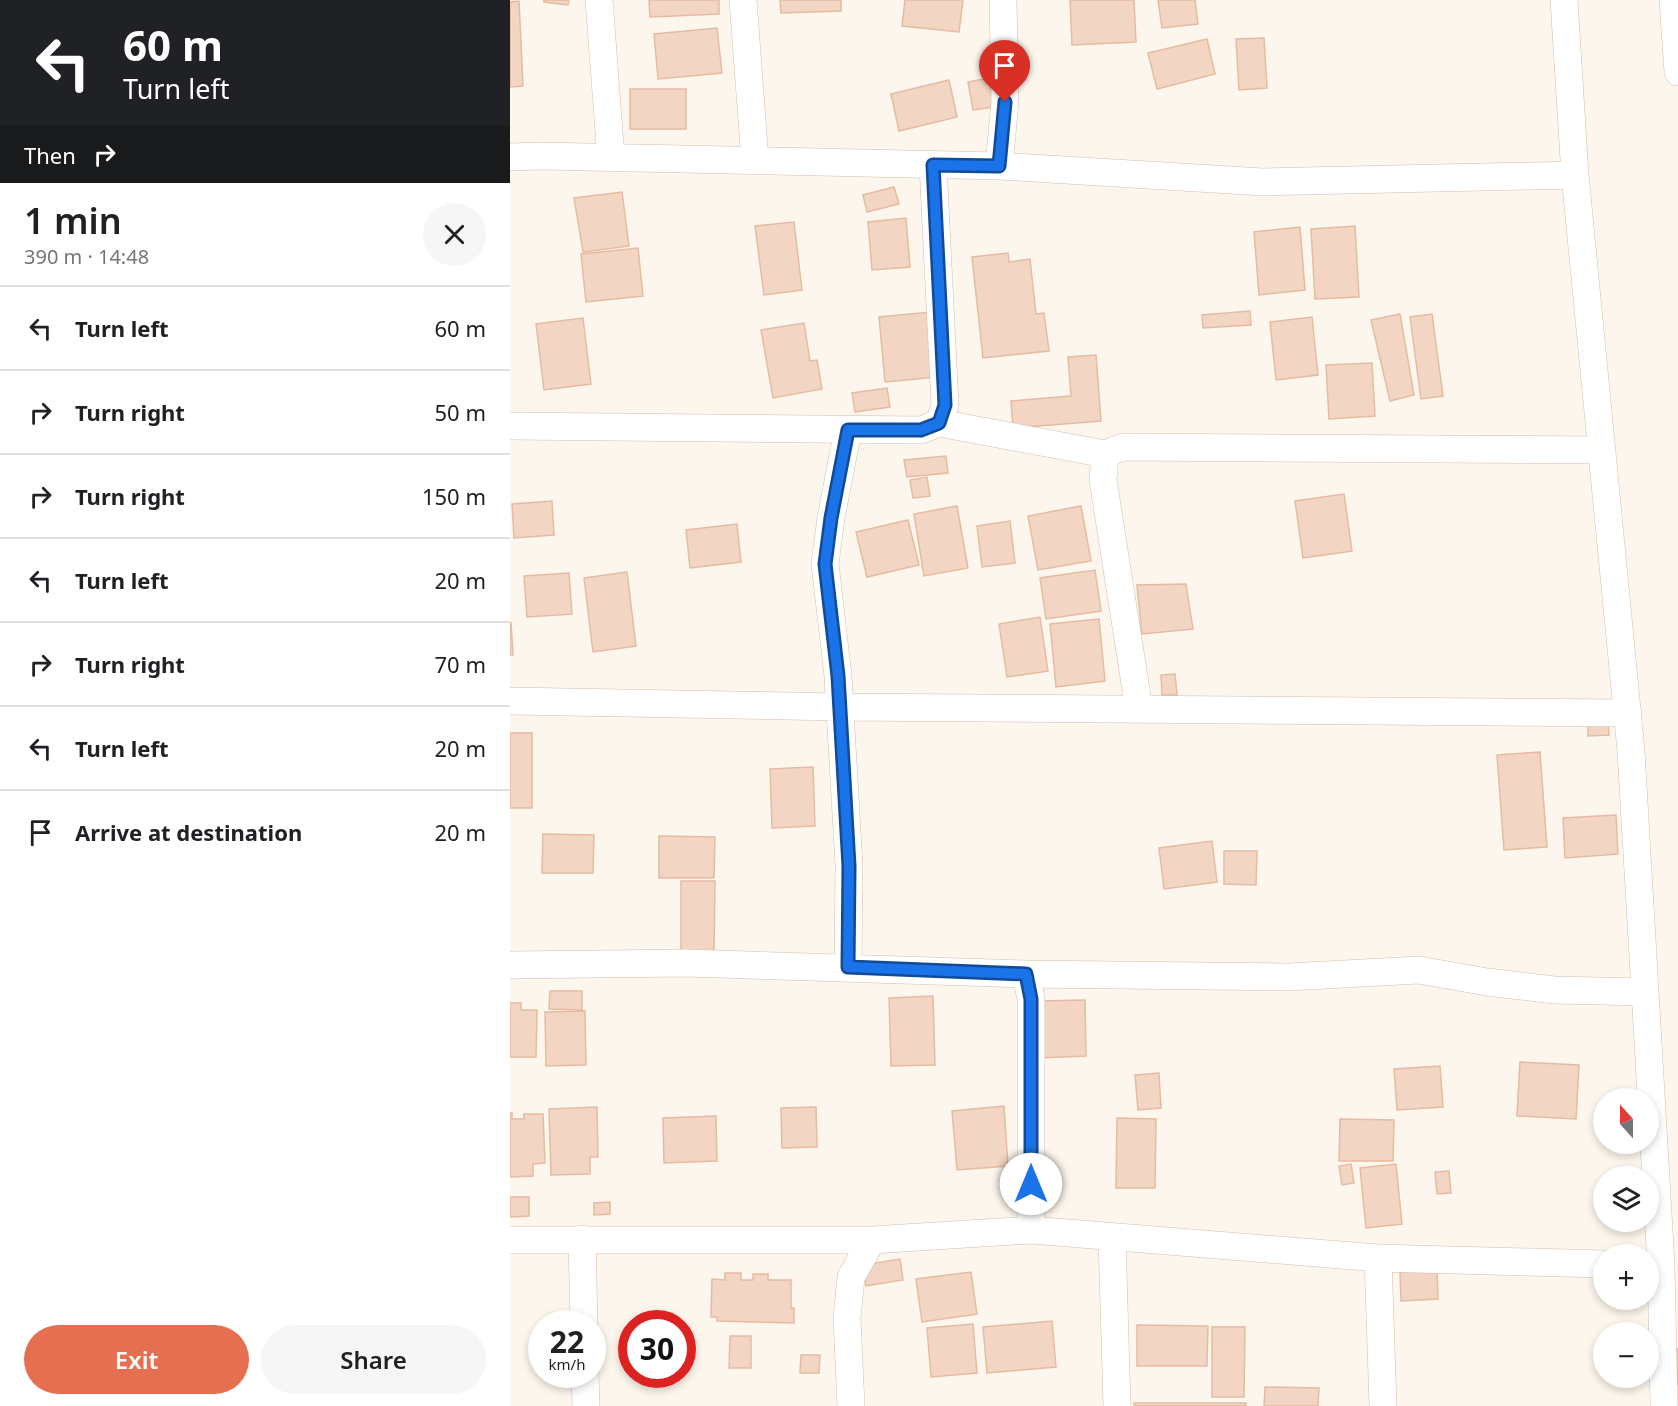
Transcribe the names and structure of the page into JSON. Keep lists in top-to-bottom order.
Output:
{
  "north": "top",
  "page": {
    "turn": ["60 m", "Turn left"],
    "then": "Then",
    "heading": ["1 min", "390 m · 14:48"],
    "list": [
      {
        "name": "Turn left",
        "value": "60 m"
      },
      {
        "name": "Turn right",
        "value": "50 m"
      },
      {
        "name": "Turn right",
        "value": "150 m"
      },
      {
        "name": "Turn left",
        "value": "20 m"
      },
      {
        "name": "Turn right",
        "value": "70 m"
      },
      {
        "name": "Turn left",
        "value": "20 m"
      },
      {
        "name": "Arrive at destination",
        "value": "20 m"
      }
    ],
    "map_buttons": ["+", "−"],
    "speed": "22 km/h",
    "limit": "30",
    "buttons": ["Exit", "Share"]
  }
}
